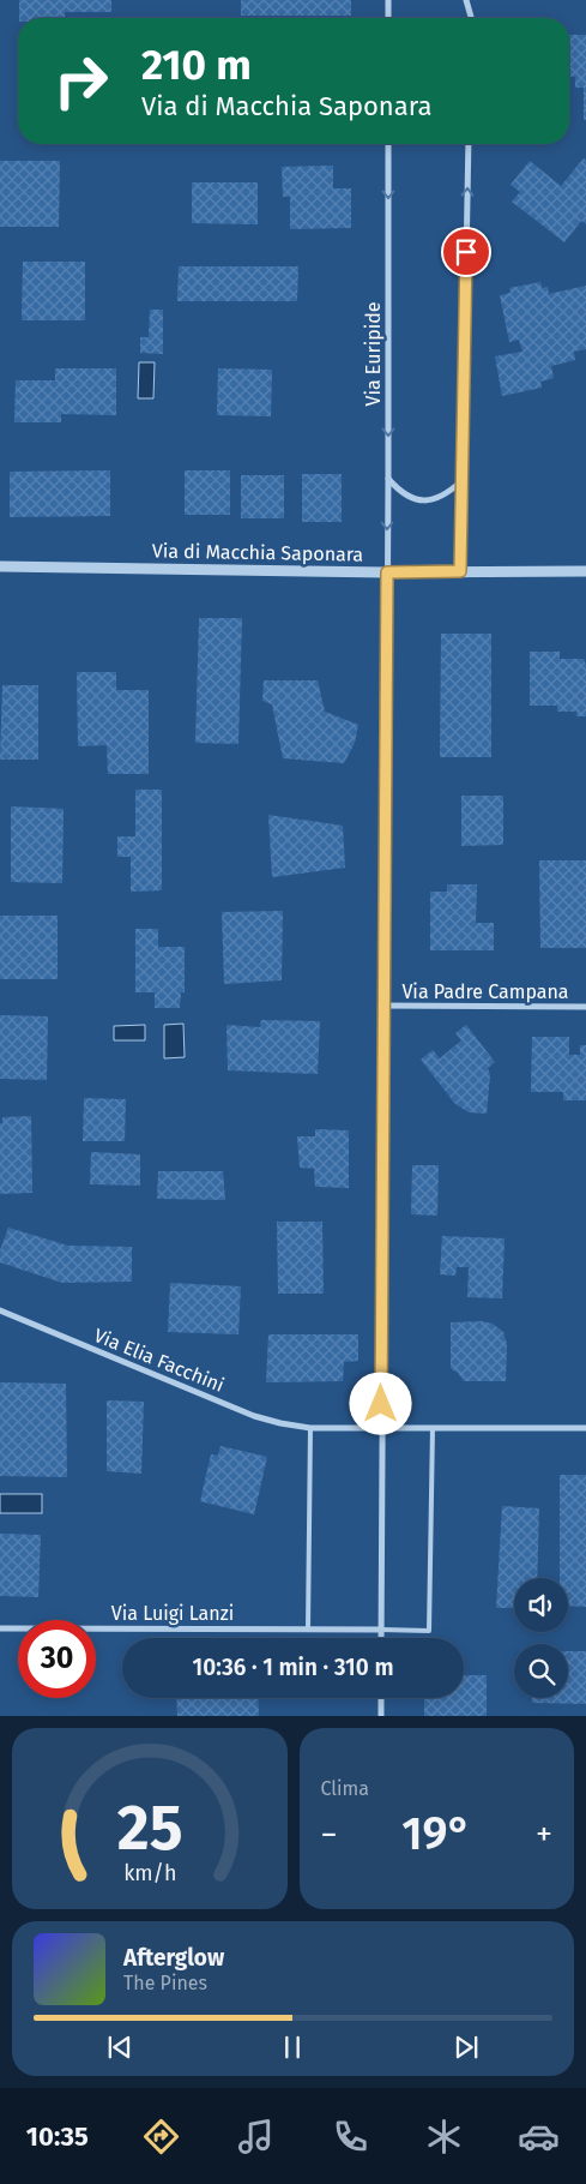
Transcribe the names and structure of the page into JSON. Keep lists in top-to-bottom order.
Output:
{
  "streets": {
    "street": [
      "Via Euripide",
      "Via di Macchia Saponara",
      "Via Padre Campana",
      "Via Elia Facchini",
      "Via Luigi Lanzi"
    ]
  },
  "crossings": [
    ["Via Euripide", "Via di Macchia Saponara"],
    ["Via Euripide", "Via Padre Campana"],
    ["Via Euripide", "Via Elia Facchini"],
    ["Via Euripide", "Via Luigi Lanzi"]
  ],
  "page": {
    "turn": ["210 m", "Via di Macchia Saponara"],
    "limit": "30",
    "trip": "10:36 · 1 min · 310 m",
    "tile": "Clima",
    "heat": ["−", "19°", "+"],
    "song": ["Afterglow", "The Pines"],
    "tabs": "10:35",
    "gauge": ["25", "km/h"]
  }
}
